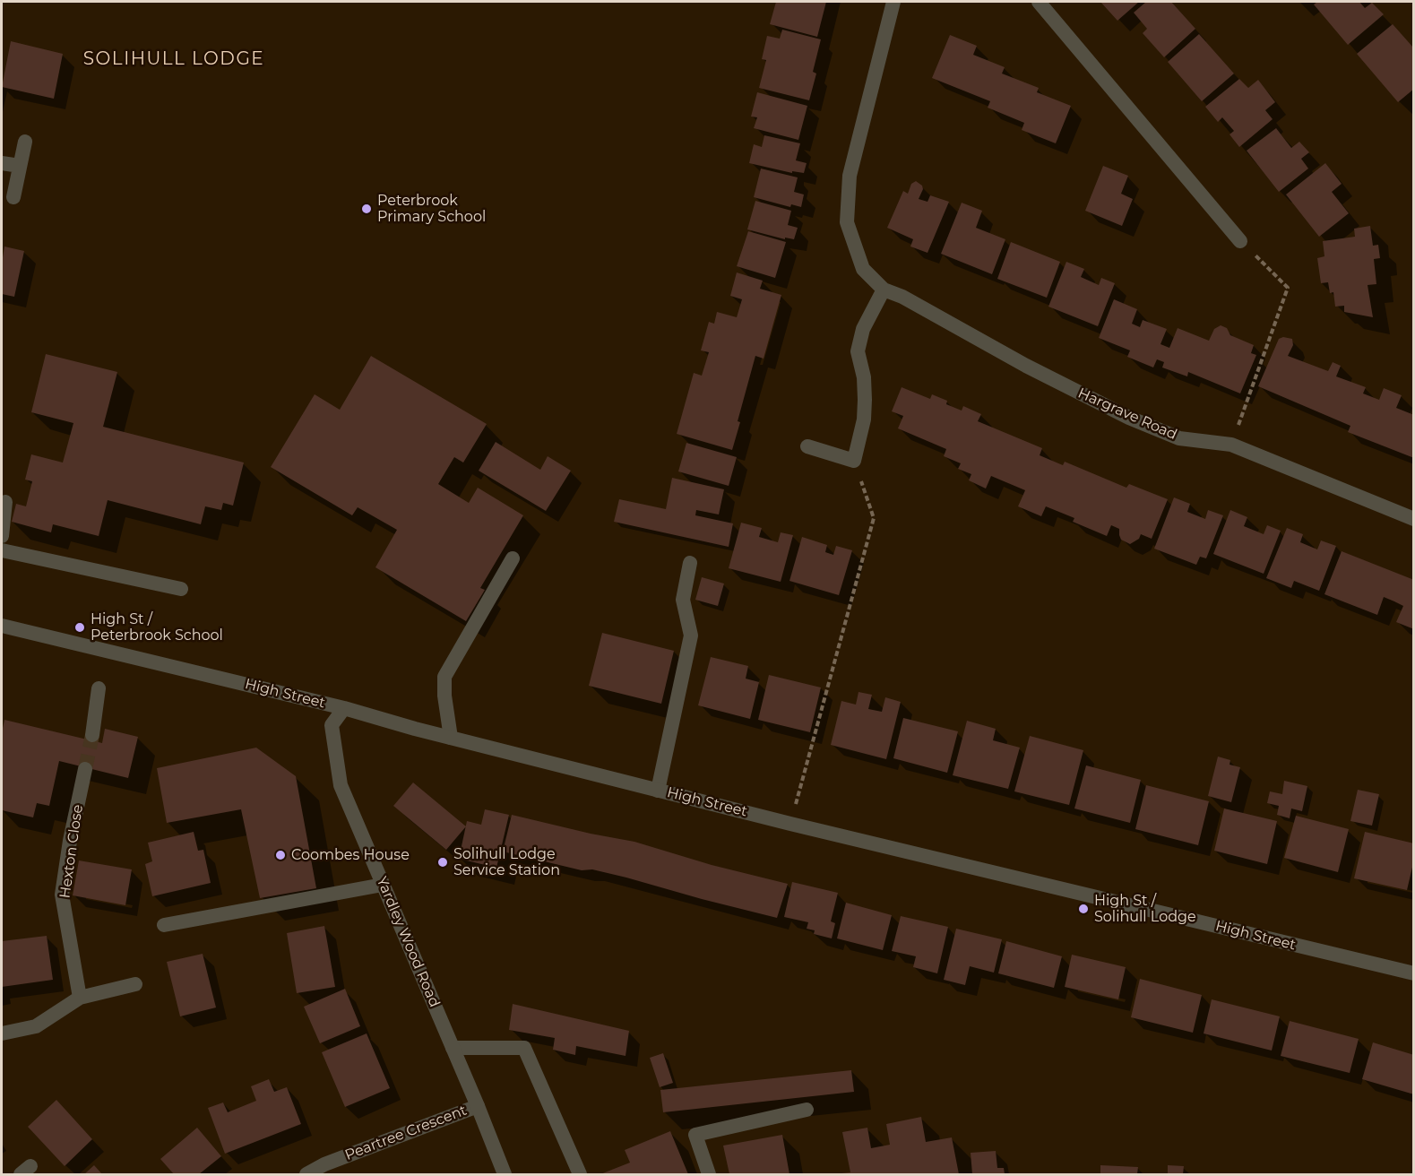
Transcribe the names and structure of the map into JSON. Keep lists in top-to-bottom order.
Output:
{
  "streets": {
    "street": [
      "Hargrave Road",
      "High Street",
      "Hexton Close",
      "Yardley Wood Road",
      "Peartree Crescent"
    ]
  },
  "crossings": [
    ["High Street", "Yardley Wood Road"],
    ["Yardley Wood Road", "Peartree Crescent"]
  ],
  "districts": ["SOLIHULL LODGE"],
  "places": [
    "Peterbrook Primary School",
    "High St / Peterbrook School",
    "Coombes House",
    "Solihull Lodge Service Station",
    "High St / Solihull Lodge"
  ]
}
